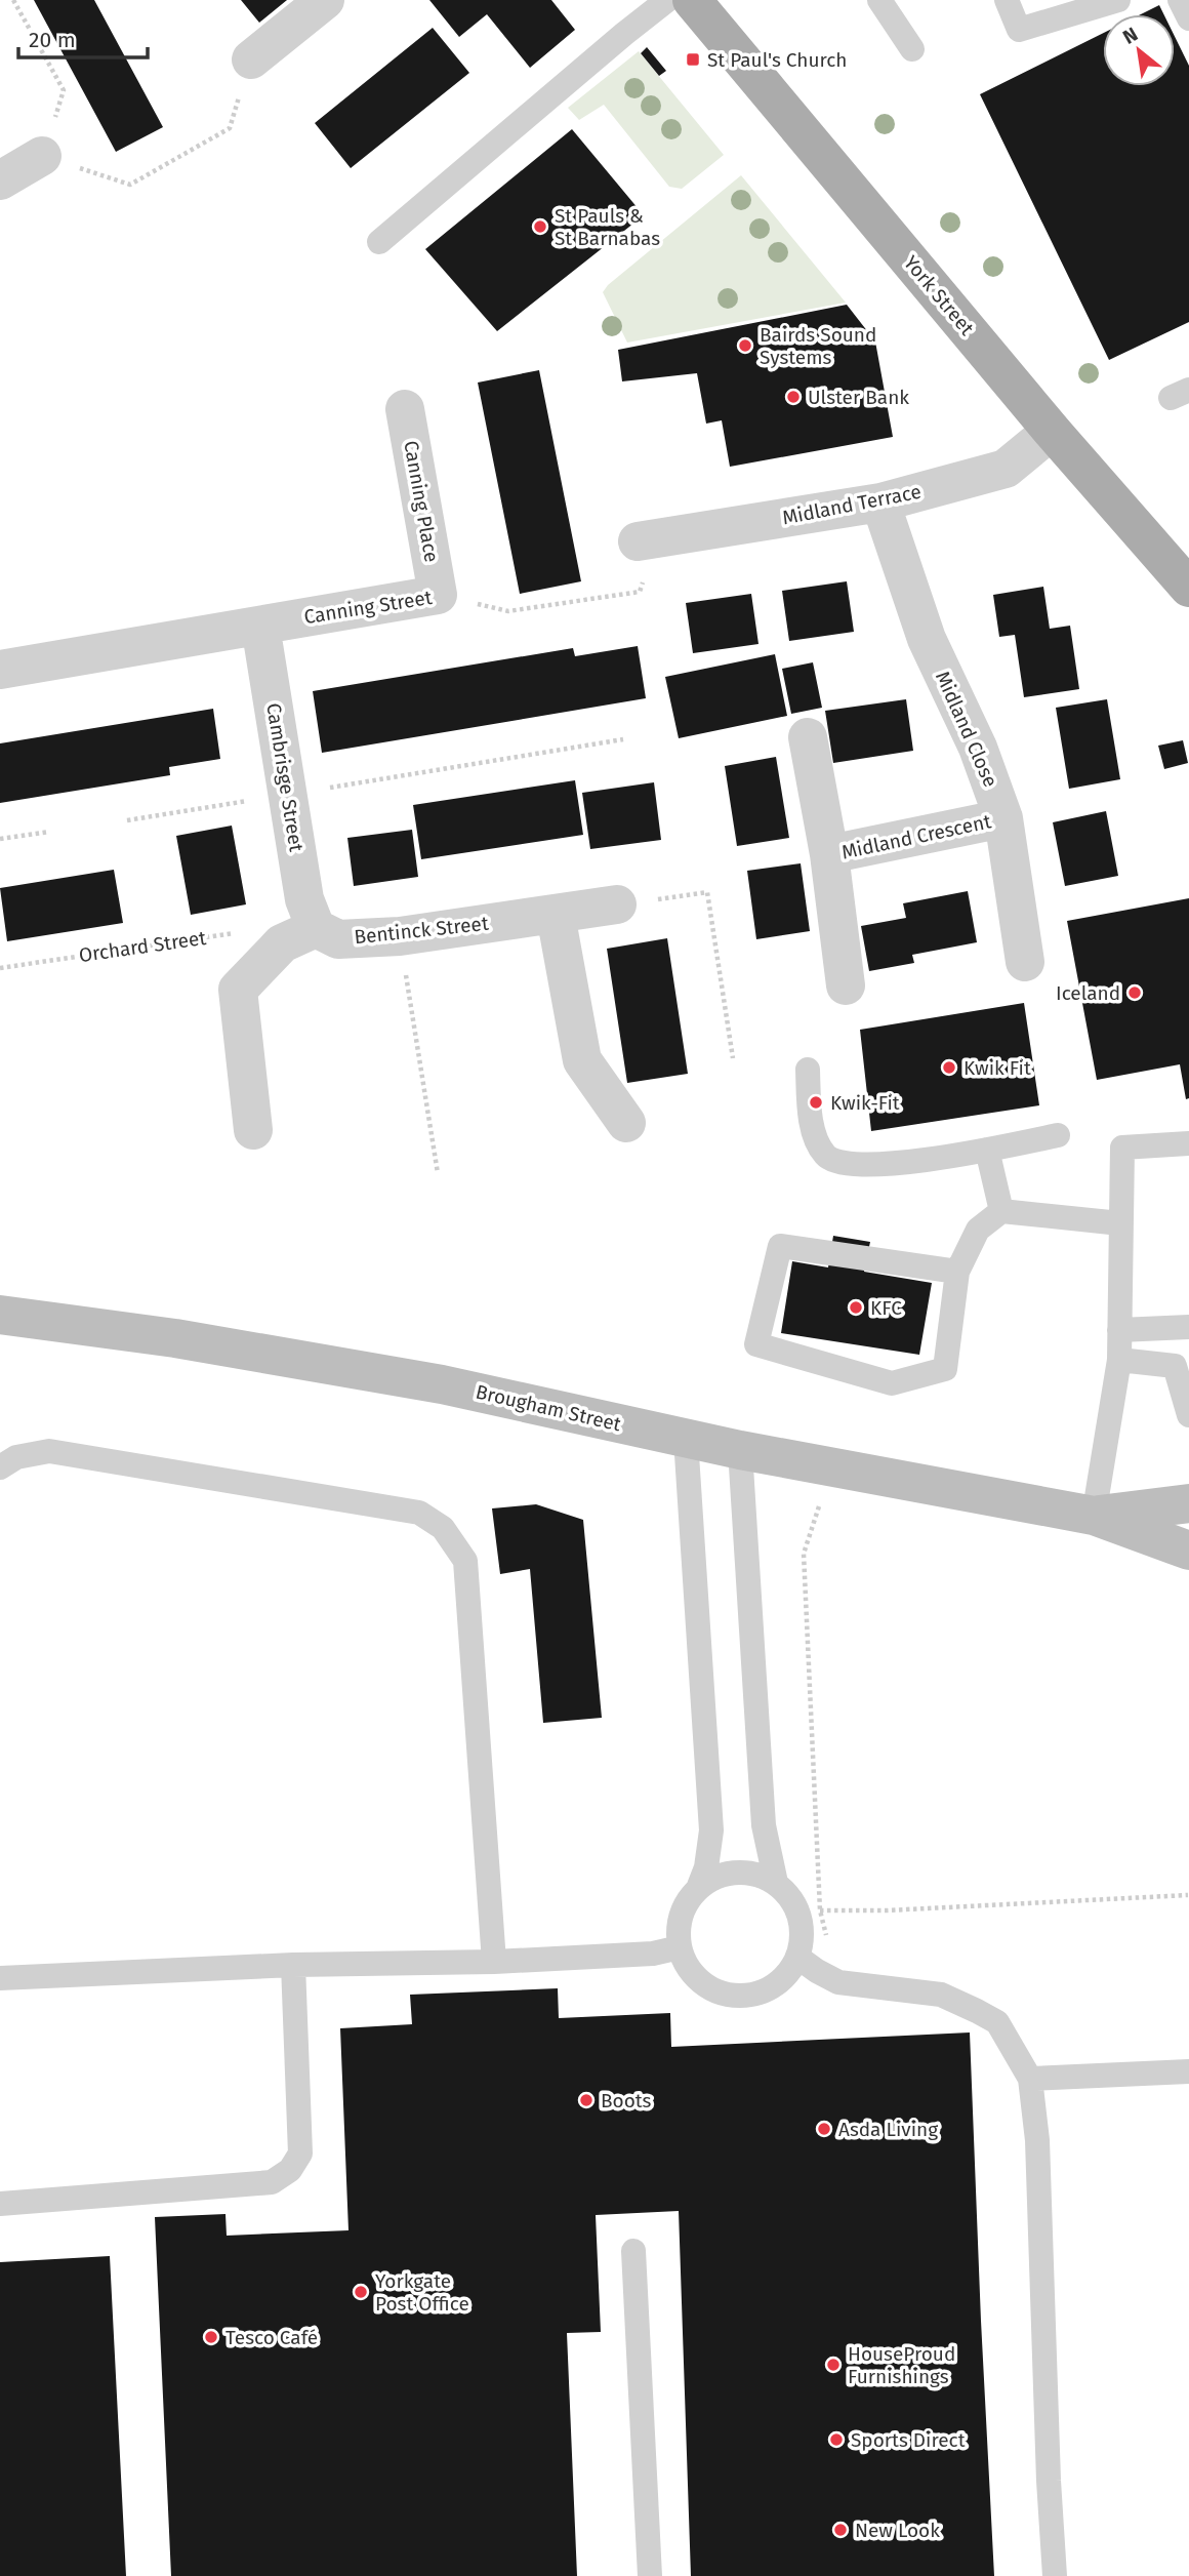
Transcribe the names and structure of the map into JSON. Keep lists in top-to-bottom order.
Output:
{
  "streets": {
    "main road": ["York Street"],
    "street": [
      "Canning Place",
      "Midland Terrace",
      "Canning Street",
      "Midland Close",
      "Cambrisge Street",
      "Midland Crescent",
      "Bentinck Street",
      "Brougham Street"
    ],
    "path": ["Orchard Street"]
  },
  "crossings": [
    ["York Street", "Midland Terrace"],
    ["Canning Place", "Canning Street"],
    ["Midland Terrace", "Canning Street"],
    ["Midland Terrace", "Midland Close"],
    ["Canning Street", "Cambrisge Street"],
    ["Midland Close", "Midland Crescent"],
    ["Cambrisge Street", "Bentinck Street"],
    ["Cambrisge Street", "Orchard Street"],
    ["Bentinck Street", "Orchard Street"]
  ],
  "places": {
    "transit": ["St Paul's Church"],
    "other": [
      "St Pauls & St Barnabas",
      "Bairds Sound Systems",
      "Ulster Bank",
      "Iceland",
      "Kwik Fit",
      "Kwik-Fit",
      "KFC",
      "Boots",
      "Asda Living",
      "Yorkgate Post Office",
      "Tesco Café",
      "HouseProud Furnishings",
      "Sports Direct",
      "New Look"
    ]
  },
  "scale_bar": "20 m",
  "north": "top left"
}
